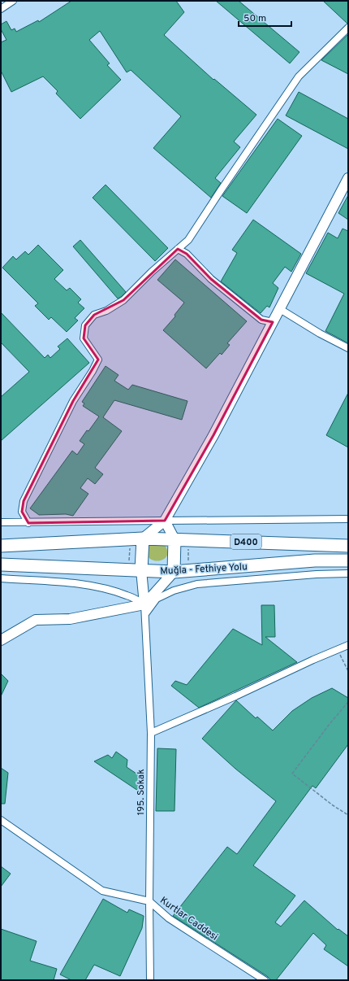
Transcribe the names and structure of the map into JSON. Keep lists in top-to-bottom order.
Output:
{
  "streets": {
    "highway": ["D400", "Muğla - Fethiye Yolu"],
    "street": ["195. Sokak", "Kurtlar Caddesi"]
  },
  "crossings": [
    ["195. Sokak", "Kurtlar Caddesi"]
  ],
  "scale_bar": "50 m"
}
